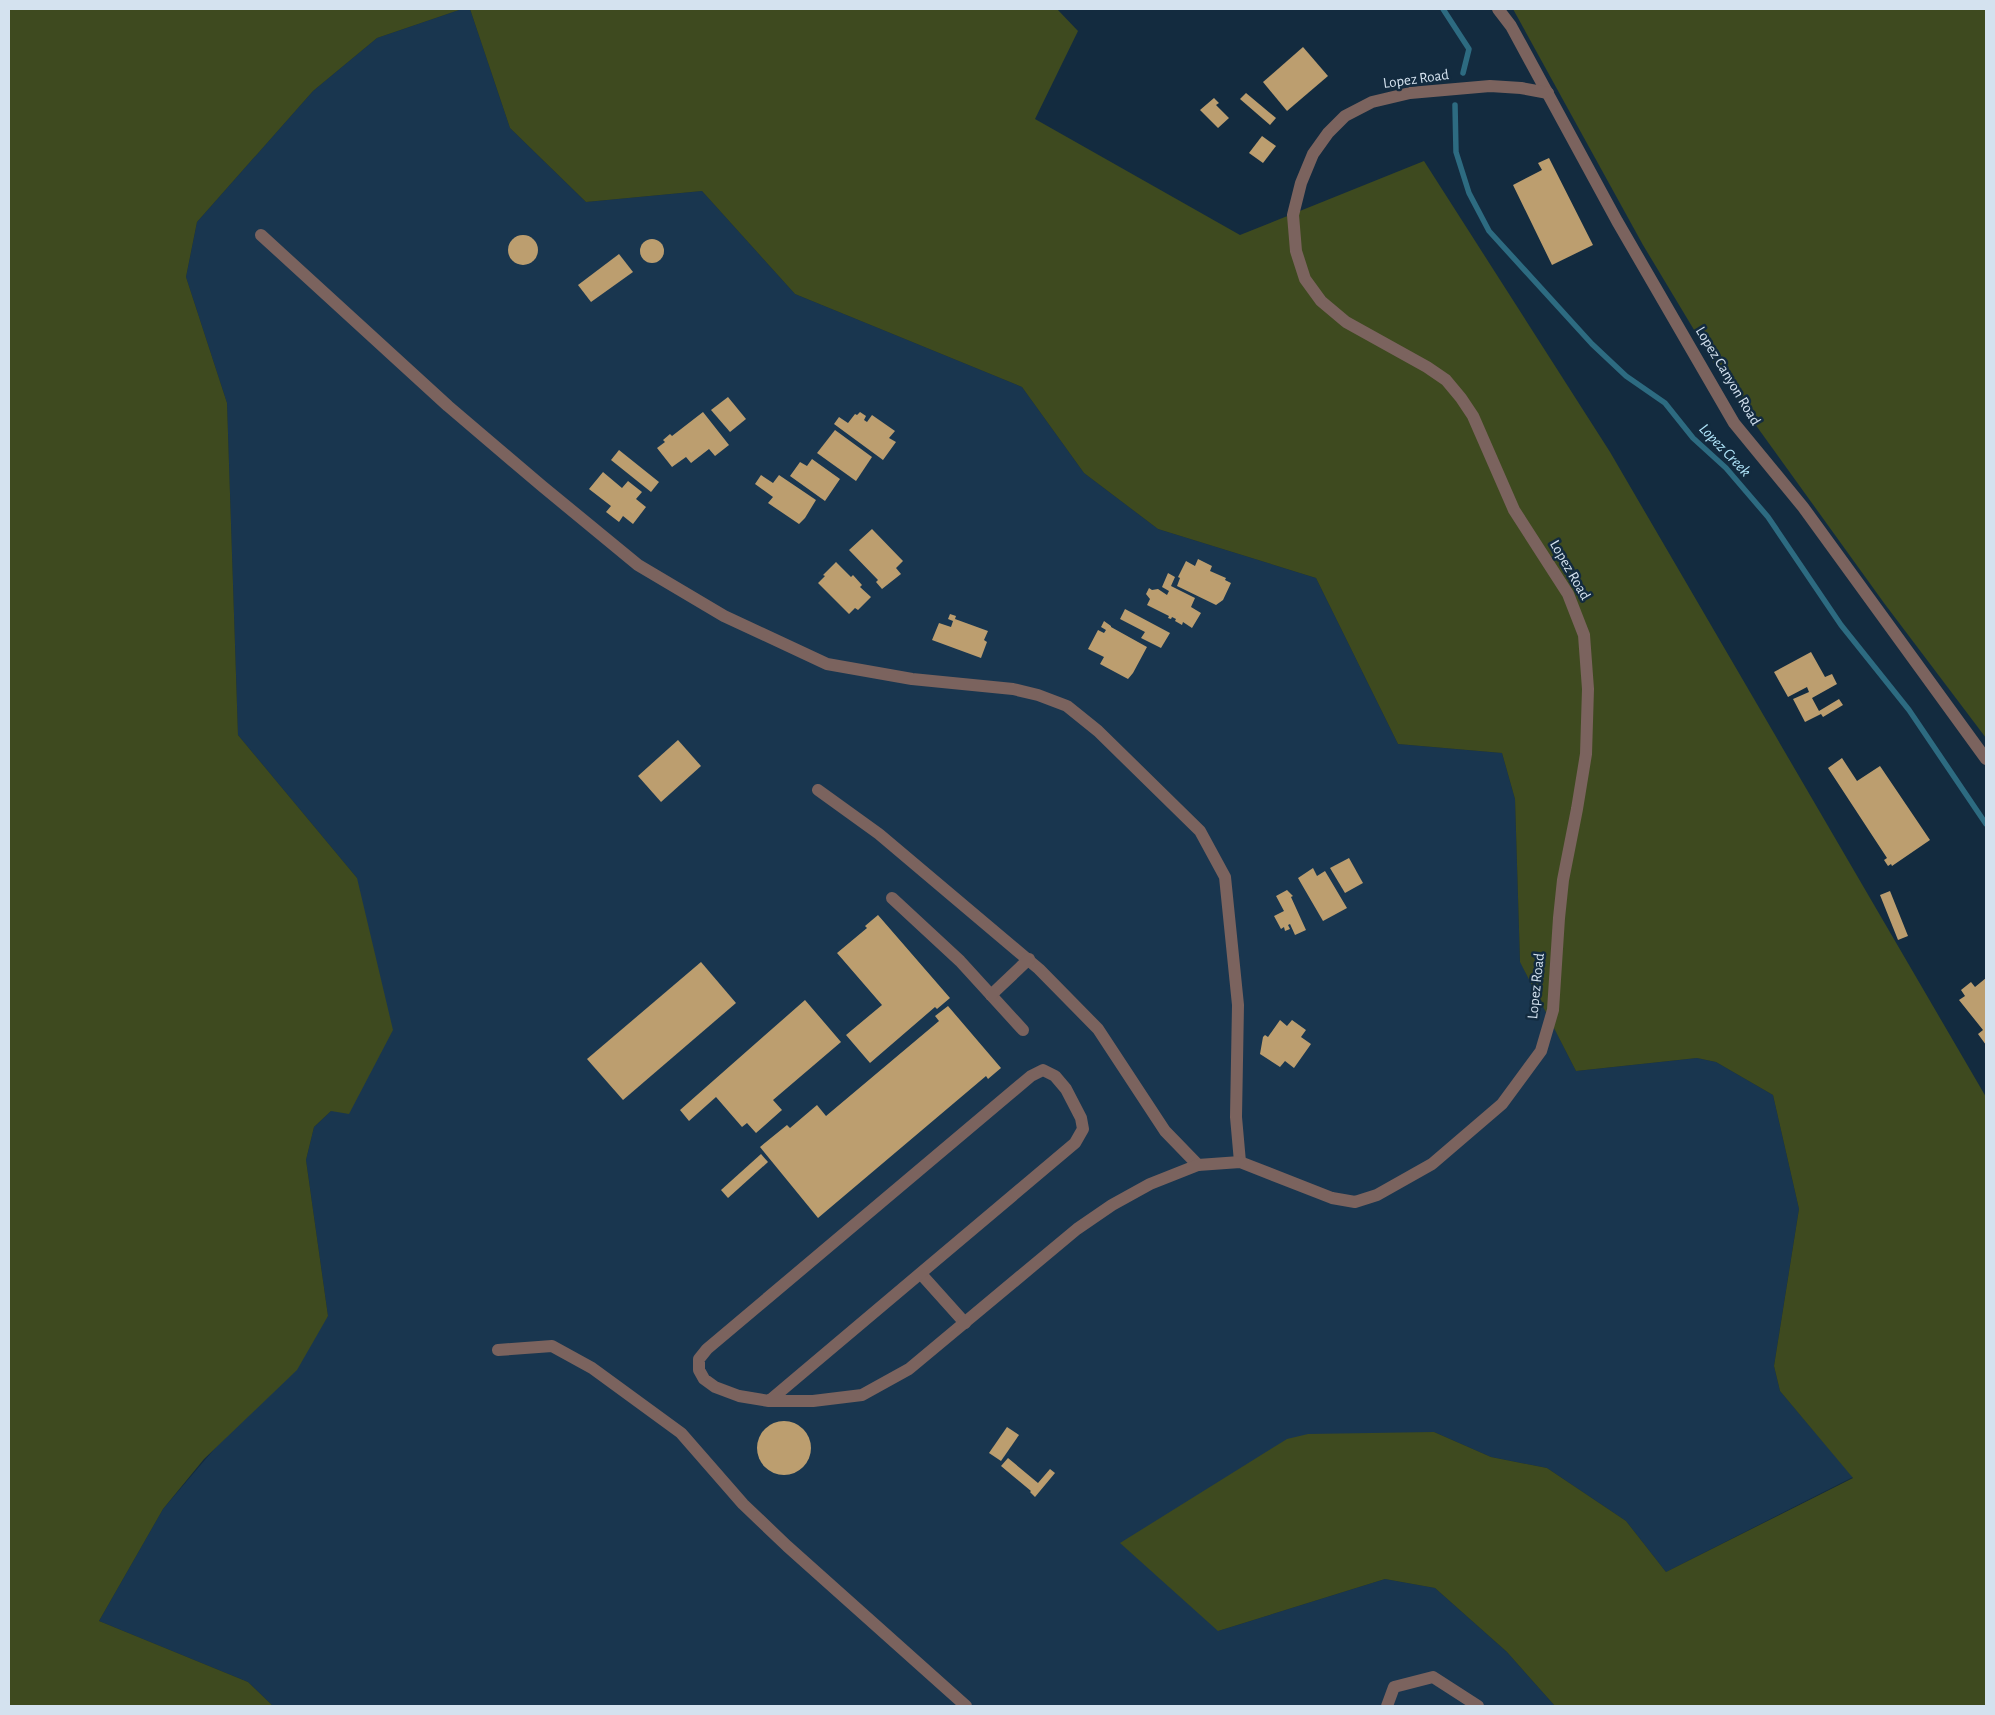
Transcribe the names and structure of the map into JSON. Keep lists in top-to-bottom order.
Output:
{
  "streets": {
    "street": ["Lopez Road", "Lopez Canyon Road"]
  },
  "crossings": [
    ["Lopez Road", "Lopez Canyon Road"]
  ],
  "water": ["Lopez Creek"]
}
